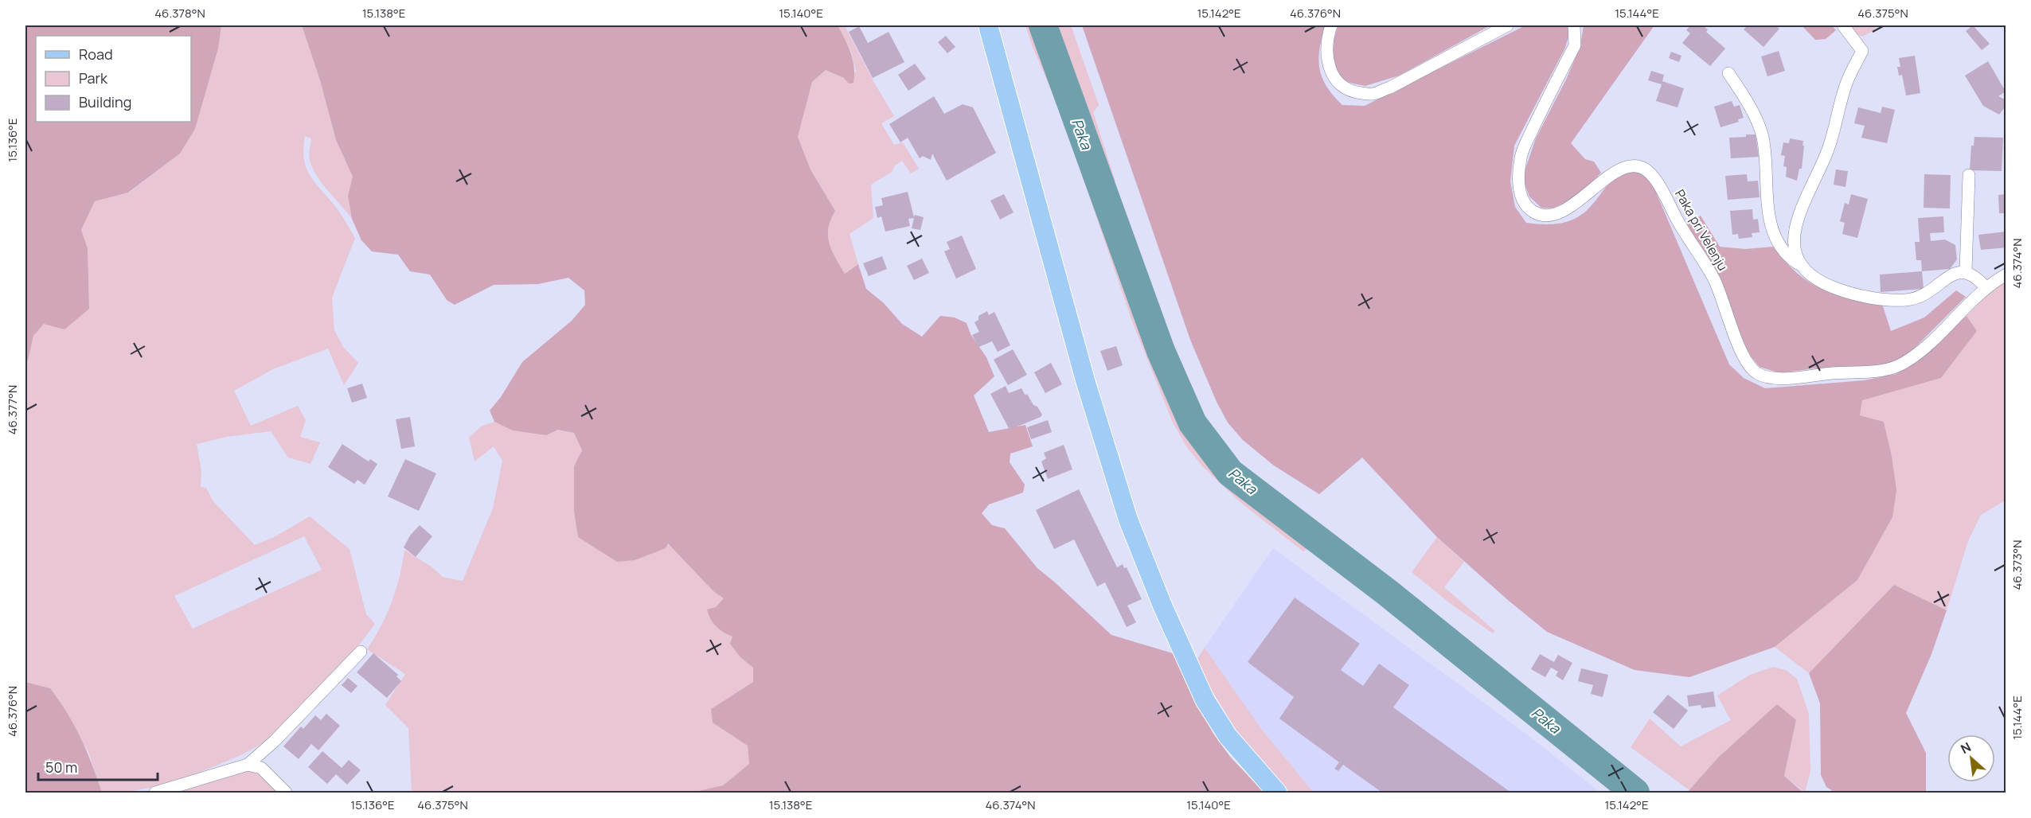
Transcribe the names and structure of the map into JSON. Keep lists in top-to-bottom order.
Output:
{
  "streets": {
    "street": ["Paka pri Velenju"]
  },
  "water": ["Paka"],
  "legend": ["Road", "Park", "Building"],
  "scale_bar": "50 m",
  "north": "top left",
  "coordinates": [
    "46.378°N",
    "15.138°E",
    "15.140°E",
    "15.142°E",
    "46.376°N",
    "15.144°E",
    "46.375°N",
    "15.136°E",
    "46.374°N",
    "46.377°N",
    "46.373°N"
  ]
}
